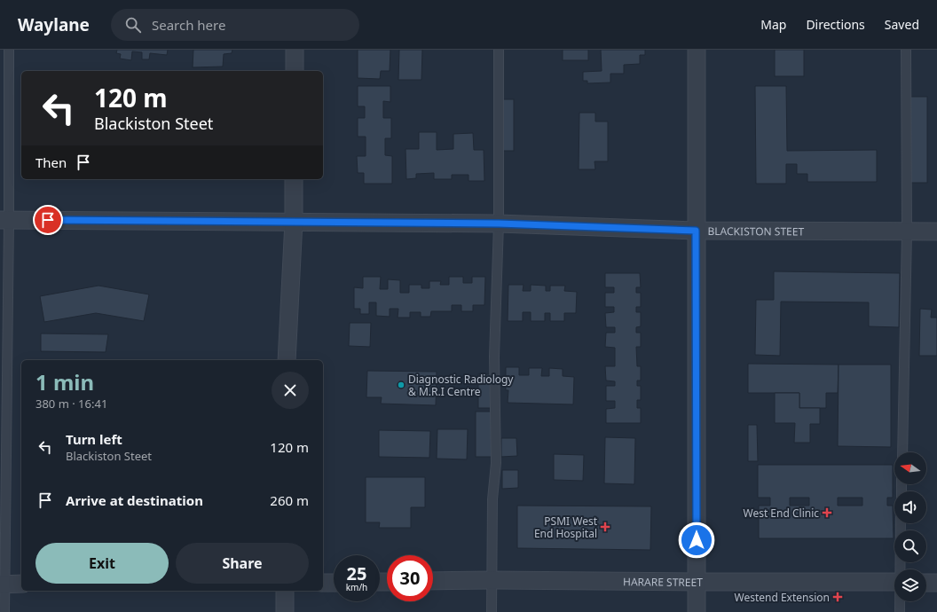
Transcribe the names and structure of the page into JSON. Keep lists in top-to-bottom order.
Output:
{
  "streets": {
    "street": ["BLACKISTON STEET", "HARARE STREET"]
  },
  "places": {
    "other": ["Diagnostic Radiology & M.R.I Centre"],
    "health": ["West End Clinic", "PSMI West End Hospital", "Westend Extension"]
  },
  "north": "left",
  "page": {
    "header": "Waylane",
    "search": "Search here",
    "nav": ["Map", "Directions", "Saved"],
    "turn": ["120 m", "Blackiston Steet"],
    "then": "Then",
    "heading": ["1 min", "380 m · 16:41"],
    "list": [
      {
        "name": "Turn left",
        "note": "Blackiston Steet",
        "value": "120 m"
      },
      {
        "name": "Arrive at destination",
        "value": "260 m"
      }
    ],
    "buttons": ["Exit", "Share"],
    "speed": "25 km/h",
    "limit": "30"
  }
}
